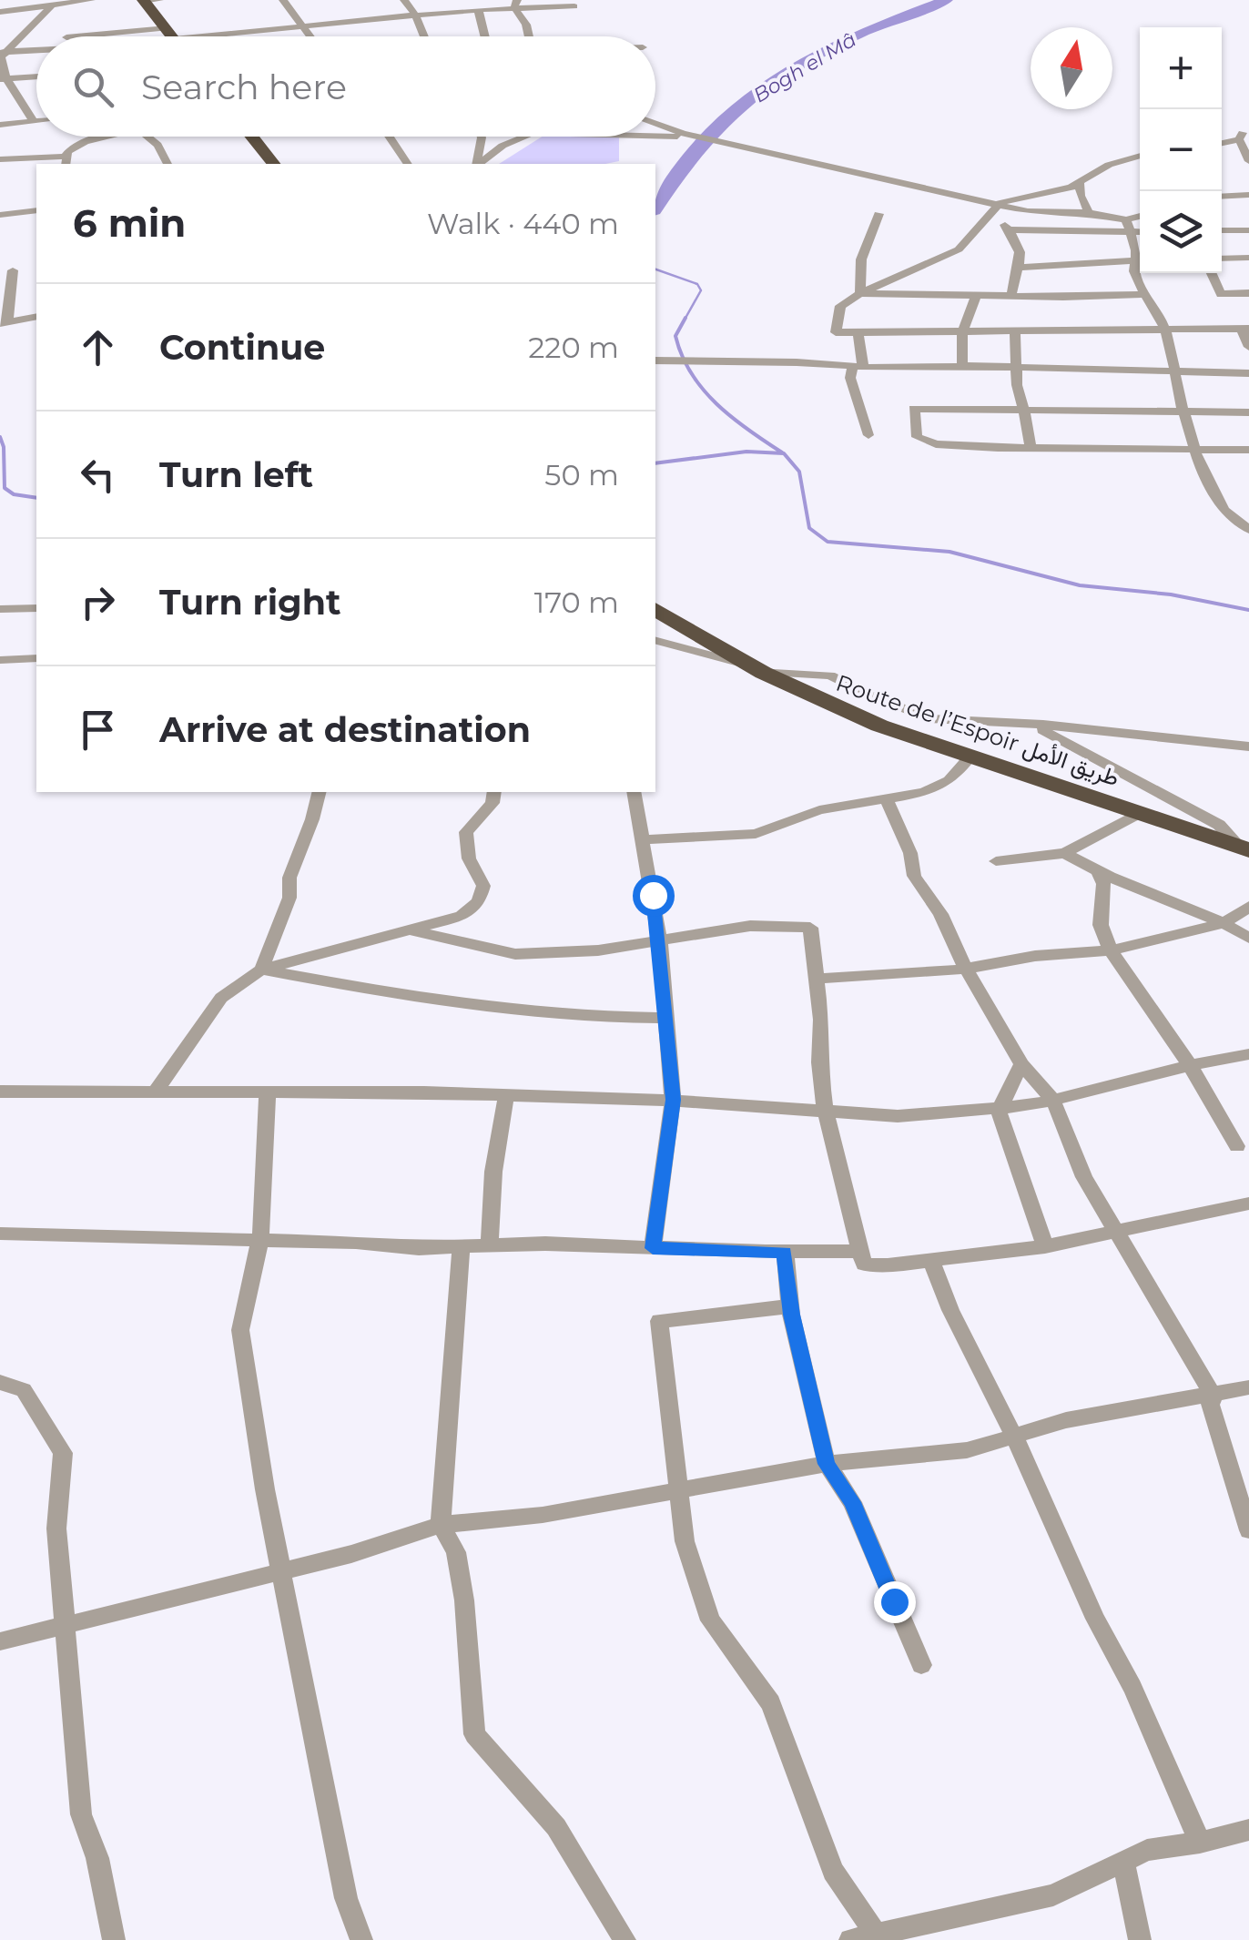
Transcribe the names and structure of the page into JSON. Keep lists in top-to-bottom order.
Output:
{
  "streets": {
    "highway": ["Route de l’Espoir طريق الأمل"]
  },
  "water": ["Bogh el Mâ"],
  "north": "top",
  "page": {
    "map_buttons": ["+", "−"],
    "search": "Search here",
    "heading": ["6 min", "Walk · 440 m"],
    "list": [
      ["Continue", "220 m"],
      ["Turn left", "50 m"],
      ["Turn right", "170 m"],
      "Arrive at destination"
    ]
  }
}
